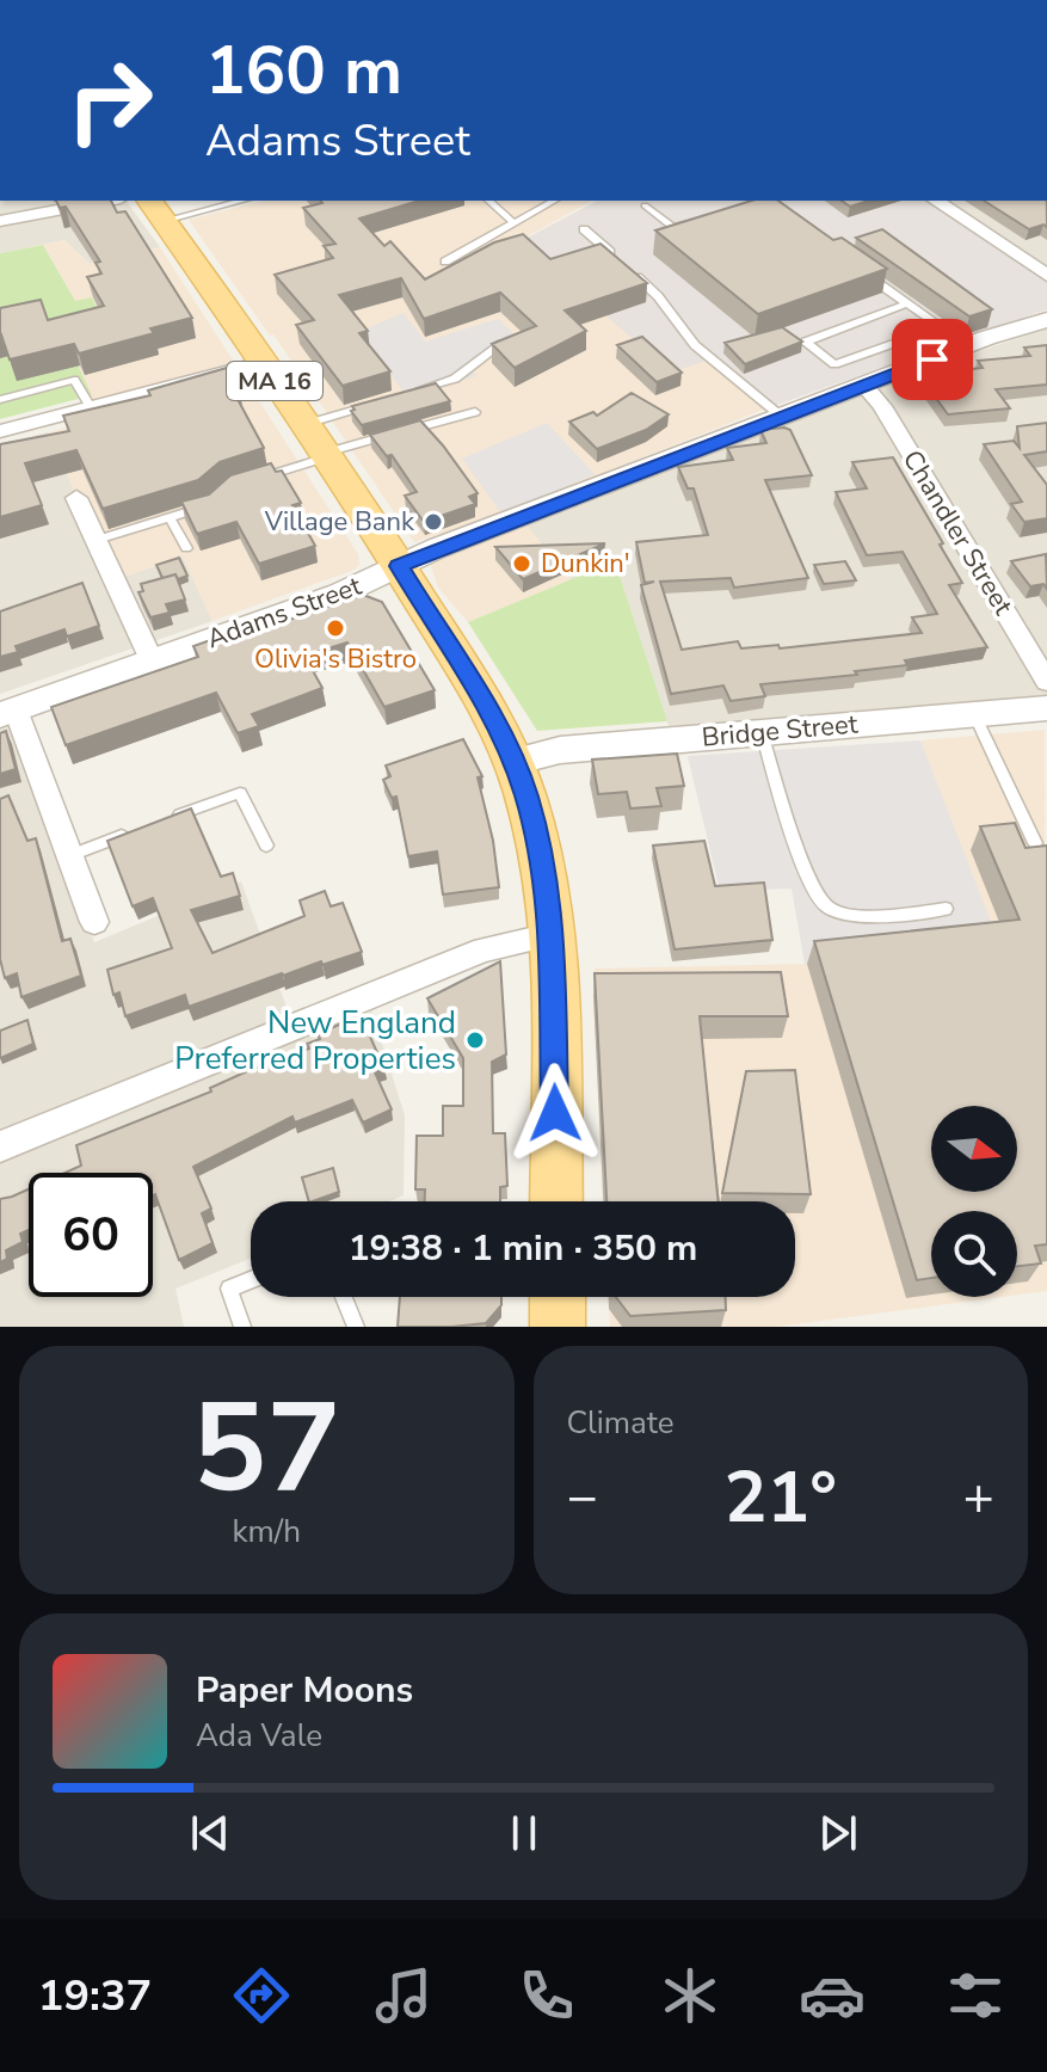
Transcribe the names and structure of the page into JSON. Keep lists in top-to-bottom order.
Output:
{
  "streets": {
    "main road": ["MA 16"],
    "street": ["Chandler Street", "Adams Street", "Bridge Street"]
  },
  "crossings": [
    ["MA 16", "Adams Street"],
    ["MA 16", "Bridge Street"],
    ["Chandler Street", "Adams Street"]
  ],
  "places": [
    "Village Bank",
    "Dunkin'",
    "Olivia's Bistro",
    "New England Preferred Properties"
  ],
  "north": "right",
  "page": {
    "turn": ["160 m", "Adams Street"],
    "limit": "60",
    "trip": "19:38 · 1 min · 350 m",
    "tile": [
      ["57", "km/h"],
      "Climate"
    ],
    "heat": ["−", "21°", "+"],
    "song": ["Paper Moons", "Ada Vale"],
    "tabs": "19:37"
  }
}
